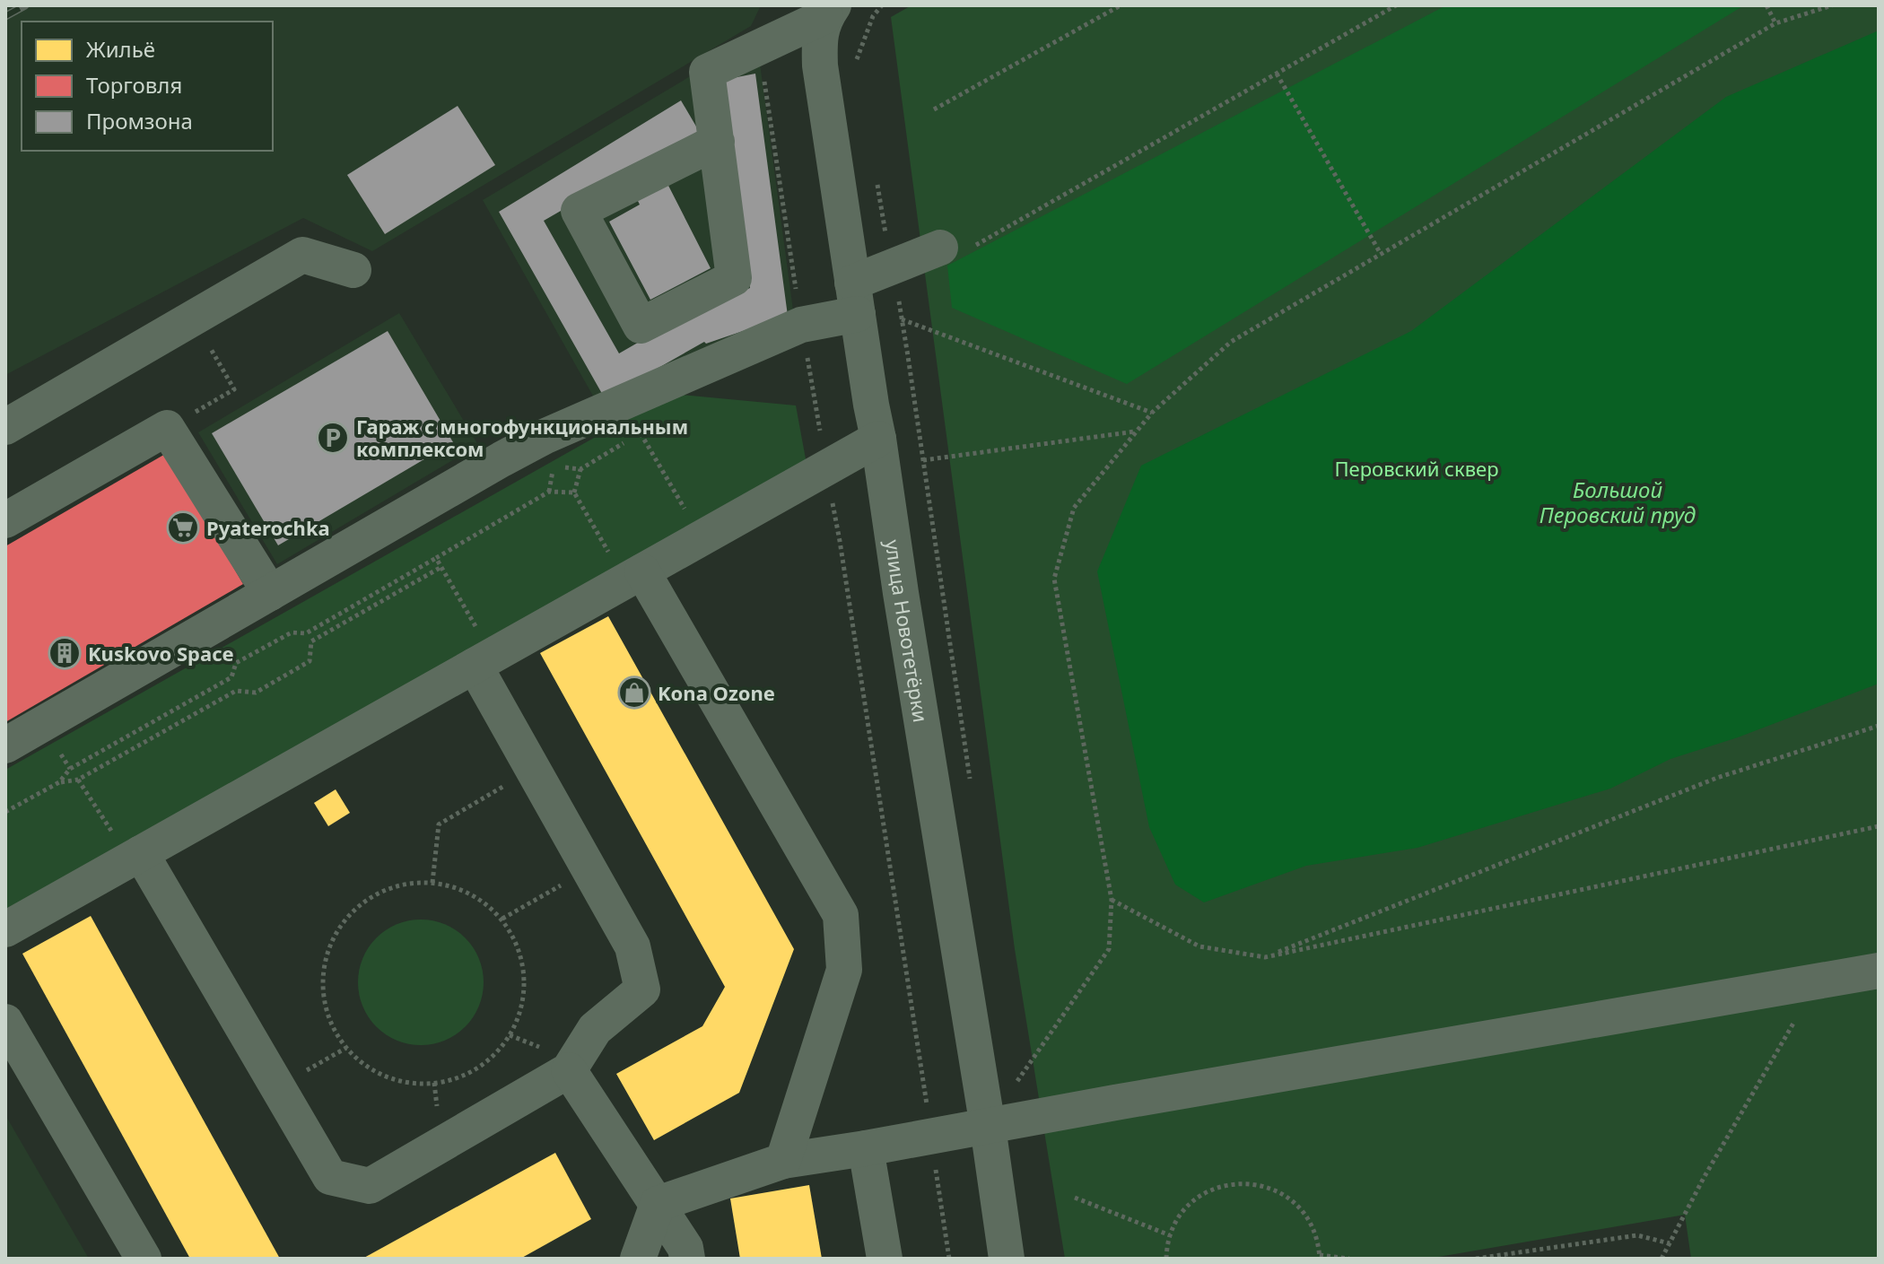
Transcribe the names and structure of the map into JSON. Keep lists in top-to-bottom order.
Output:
{
  "streets": {
    "street": ["улица Новотетёрки"]
  },
  "water": ["Большой Перовский пруд"],
  "parks": ["Перовский сквер"],
  "places": {
    "parking": ["Гараж с многофункциональным комплексом"],
    "supermarket": ["Pyaterochka"],
    "building": ["Kuskovo Space"],
    "shop": ["Kona Ozone"]
  },
  "legend": ["Жильё", "Торговля", "Промзона"]
}
